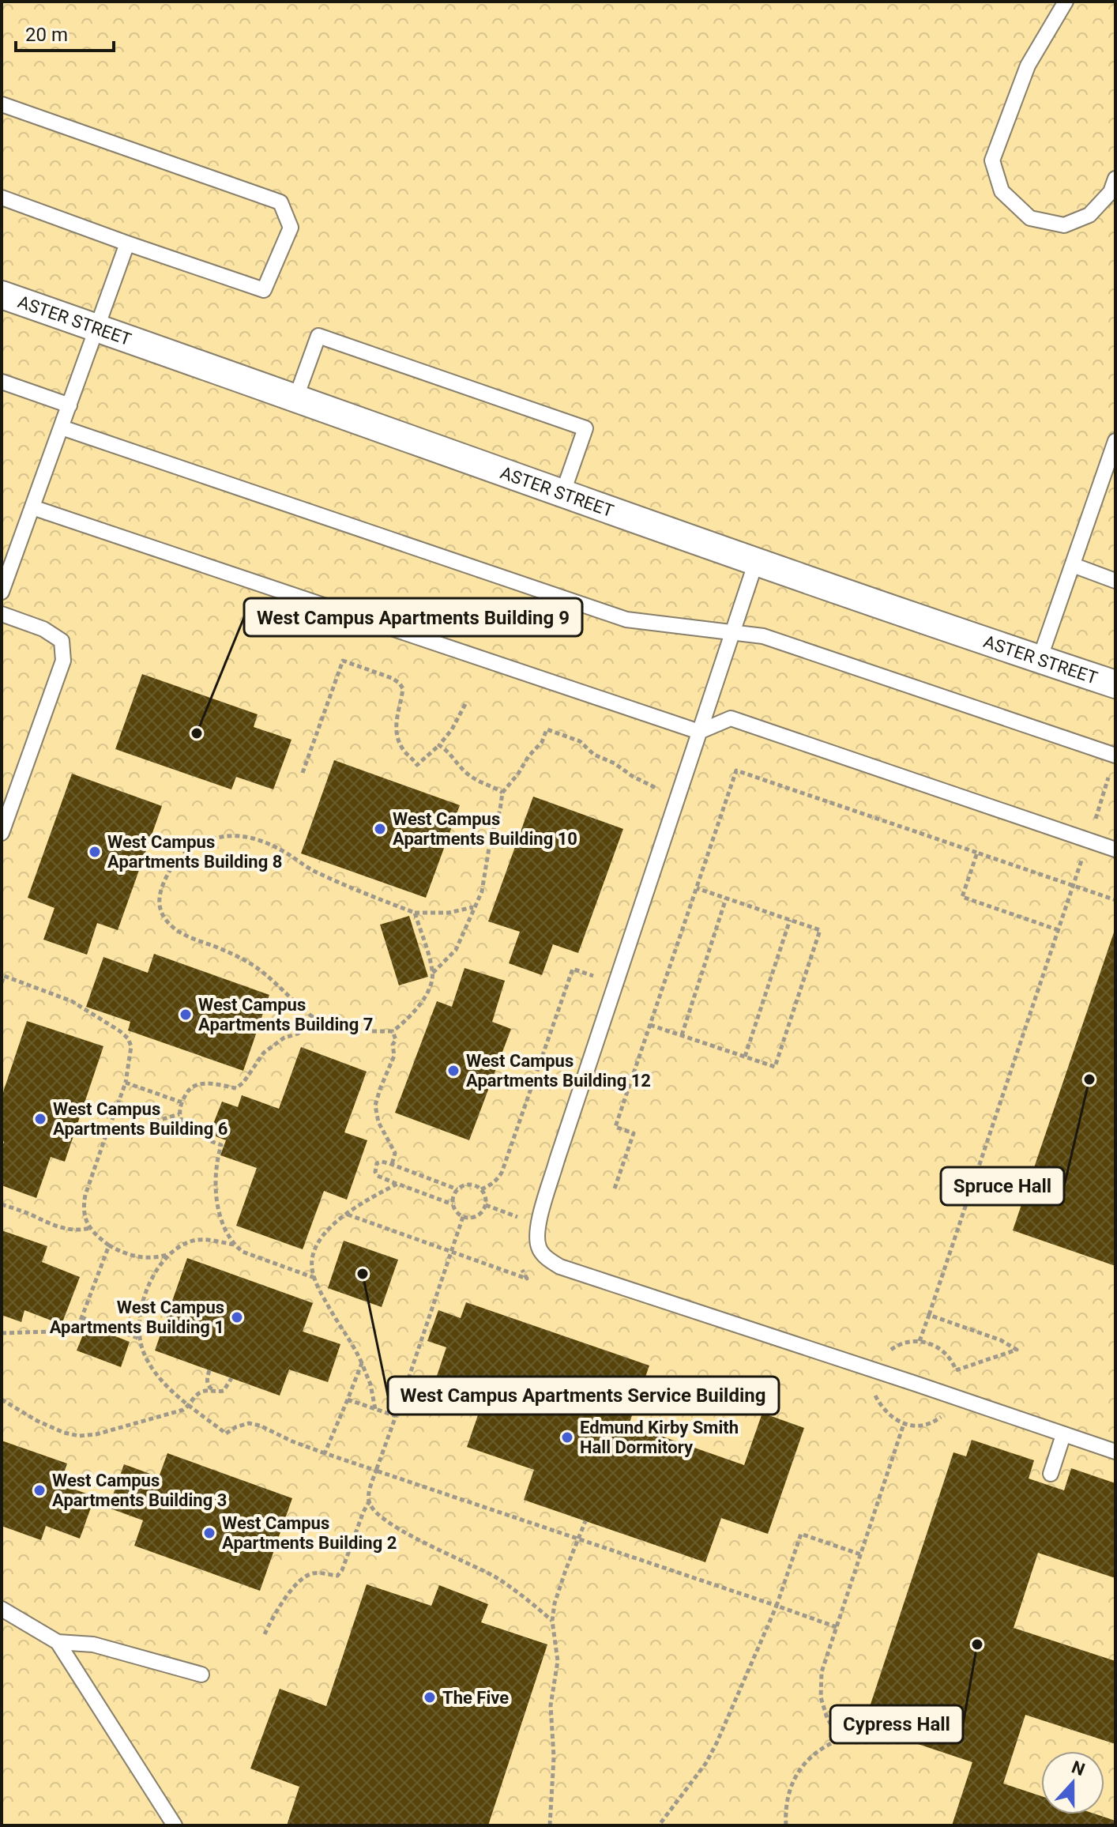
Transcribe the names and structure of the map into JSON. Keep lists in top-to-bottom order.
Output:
{
  "streets": {
    "street": ["ASTER STREET"]
  },
  "places": [
    "West Campus Apartments Building 9",
    "West Campus Apartments Building 10",
    "West Campus Apartments Building 8",
    "West Campus Apartments Building 7",
    "West Campus Apartments Building 12",
    "Spruce Hall",
    "West Campus Apartments Building 6",
    "West Campus Apartments Service Building",
    "West Campus Apartments Building 1",
    "Edmund Kirby Smith Hall Dormitory",
    "West Campus Apartments Building 3",
    "West Campus Apartments Building 2",
    "Cypress Hall",
    "The Five"
  ],
  "scale_bar": "20 m",
  "north": "top"
}
